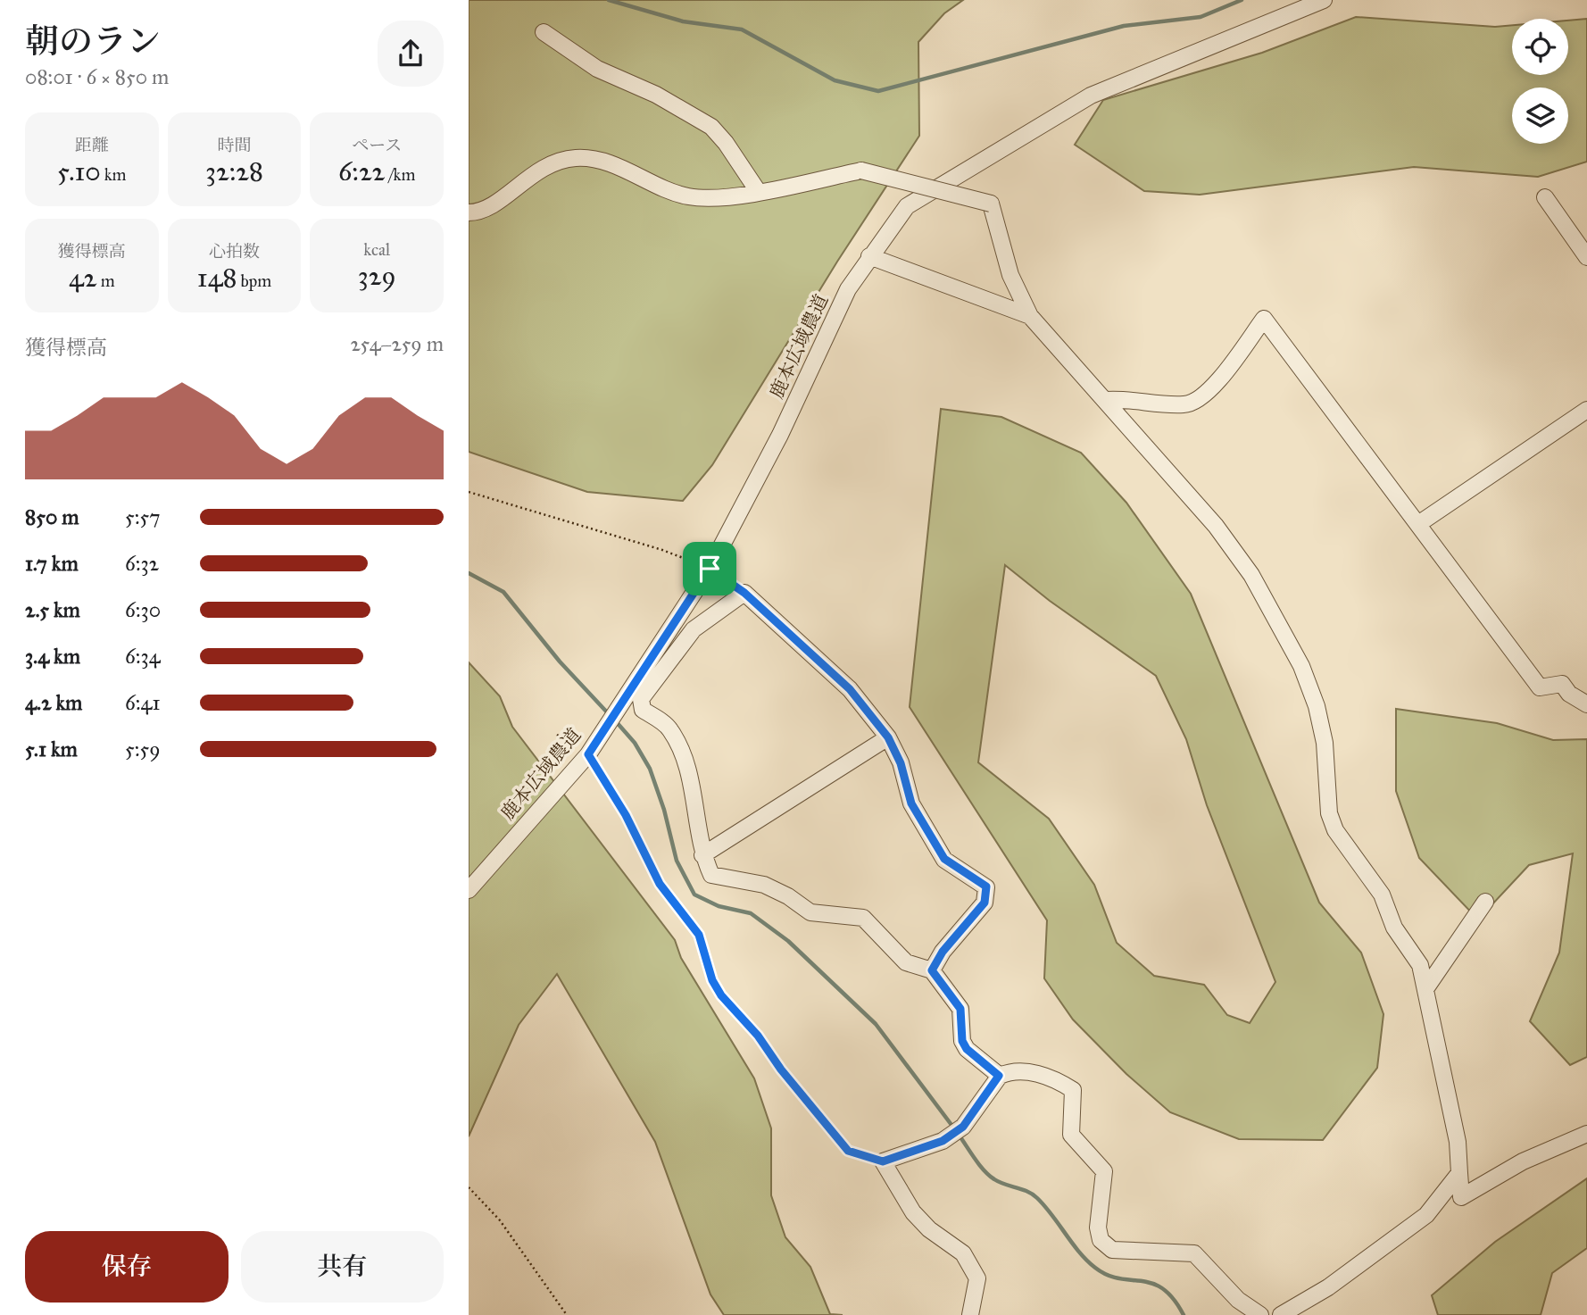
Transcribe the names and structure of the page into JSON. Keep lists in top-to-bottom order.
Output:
{
  "streets": {
    "street": ["鹿本広域農道"]
  },
  "page": {
    "heading": ["朝のラン", "08:01 · 6 × 850 m"],
    "stats": [
      ["距離", "5.10 km"],
      ["時間", "32:28"],
      ["ペース", "6:22 /km"],
      ["獲得標高", "42 m"],
      ["心拍数", "148 bpm"],
      ["kcal", "329"]
    ],
    "chart": ["獲得標高", "254–259 m"],
    "list": [
      {
        "name": "850 m",
        "note": "5:57"
      },
      {
        "name": "1.7 km",
        "note": "6:32"
      },
      {
        "name": "2.5 km",
        "note": "6:30"
      },
      {
        "name": "3.4 km",
        "note": "6:34"
      },
      {
        "name": "4.2 km",
        "note": "6:41"
      },
      {
        "name": "5.1 km",
        "note": "5:59"
      }
    ],
    "buttons": ["保存", "共有"]
  }
}
